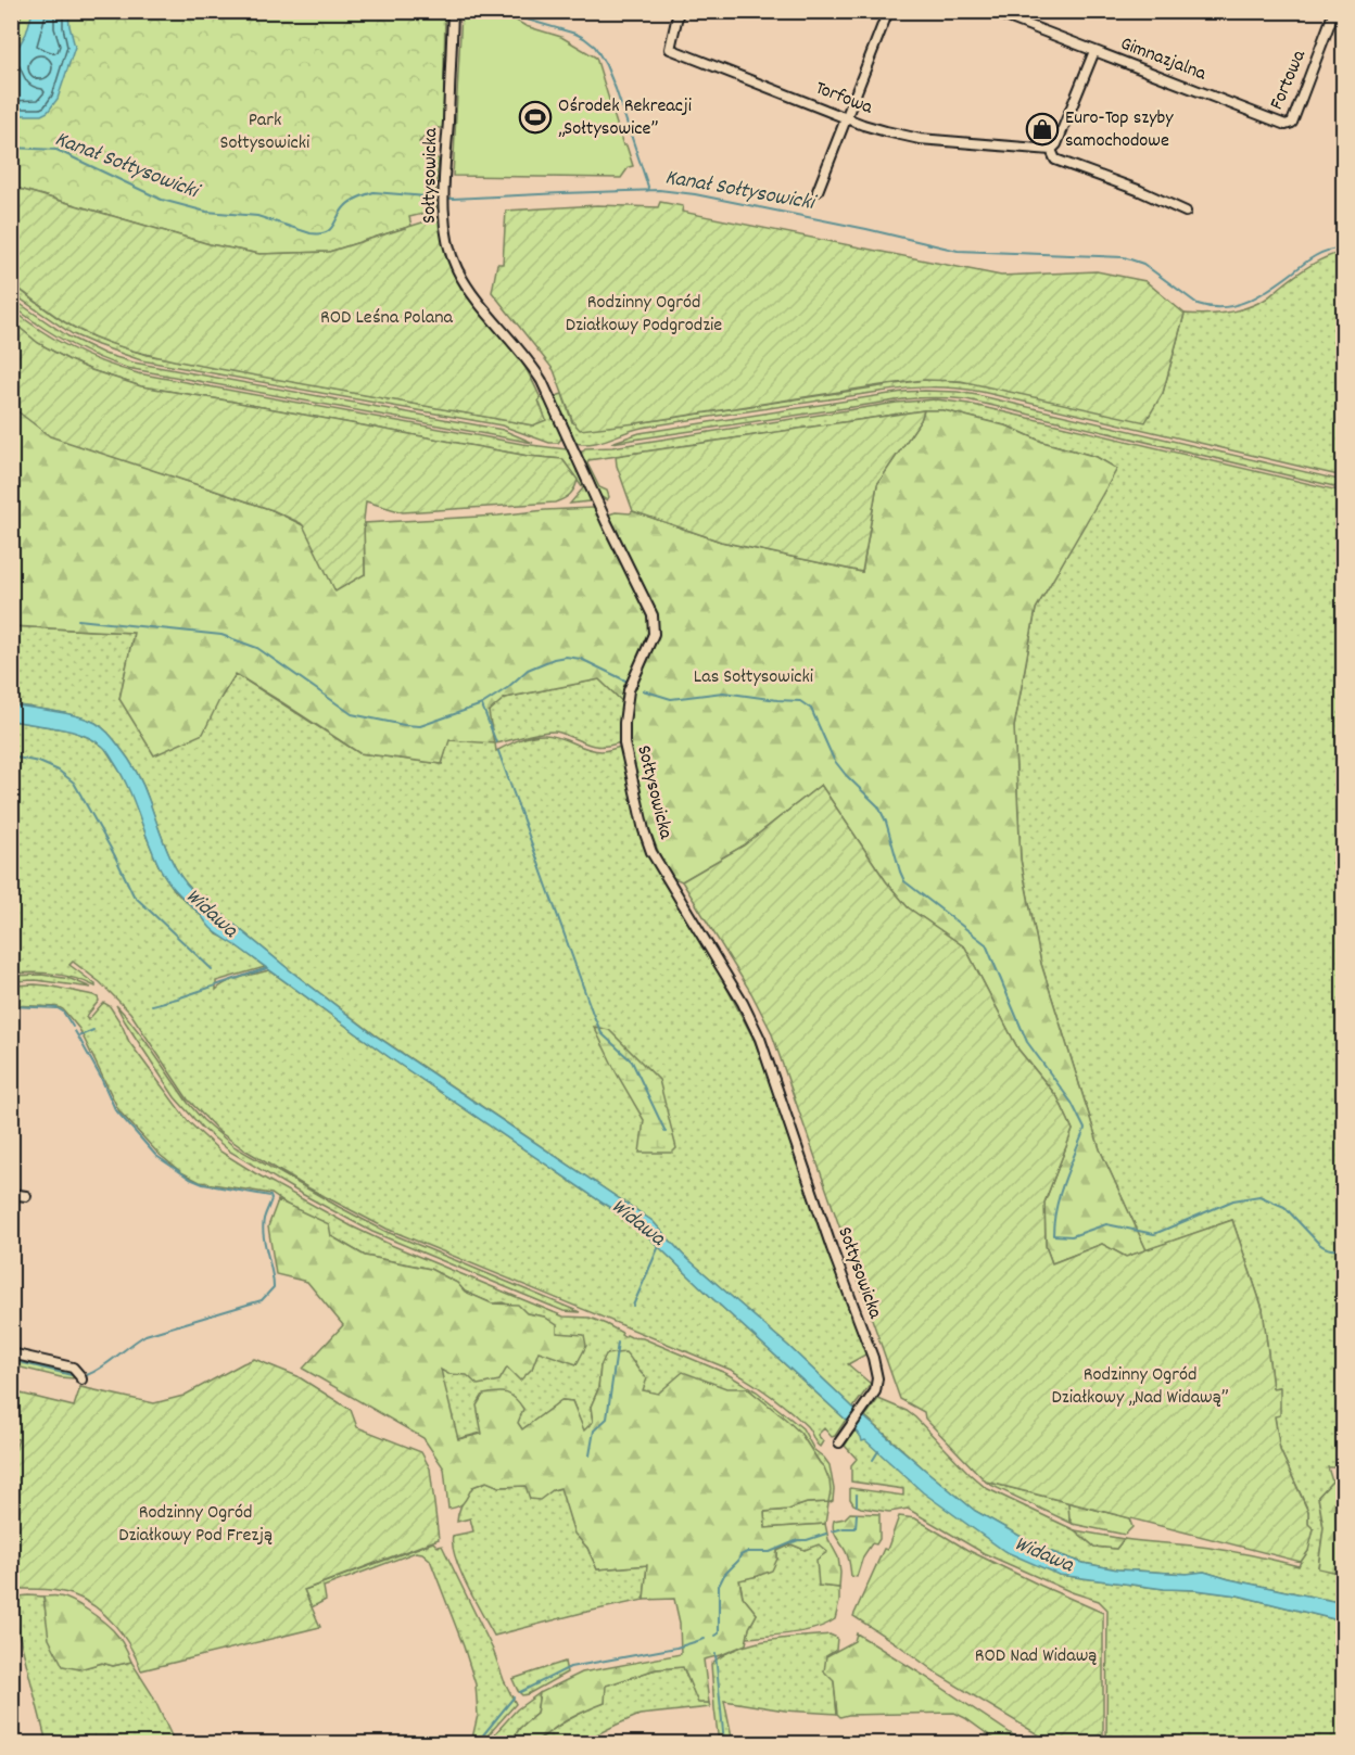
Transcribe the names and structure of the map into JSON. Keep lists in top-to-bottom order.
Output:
{
  "streets": {
    "street": [
      "Gimnazjalna",
      "Fortowa",
      "Torfowa",
      "Sołtysowicka"
    ]
  },
  "crossings": [
    ["Gimnazjalna", "Fortowa"]
  ],
  "water": ["Kanał Sołtysowicki", "Widawa"],
  "parks": [
    "Park Sołtysowicki",
    "Rodzinny Ogród Działkowy Podgrodzie",
    "ROD Leśna Polana",
    "Las Sołtysowicki",
    "Rodzinny Ogród Działkowy „Nad Widawą”",
    "Rodzinny Ogród Działkowy Pod Frezją",
    "ROD Nad Widawą"
  ],
  "places": {
    "sports": ["Ośrodek Rekreacji „Sołtysowice”"],
    "shop": ["Euro-Top szyby samochodowe"]
  }
}
